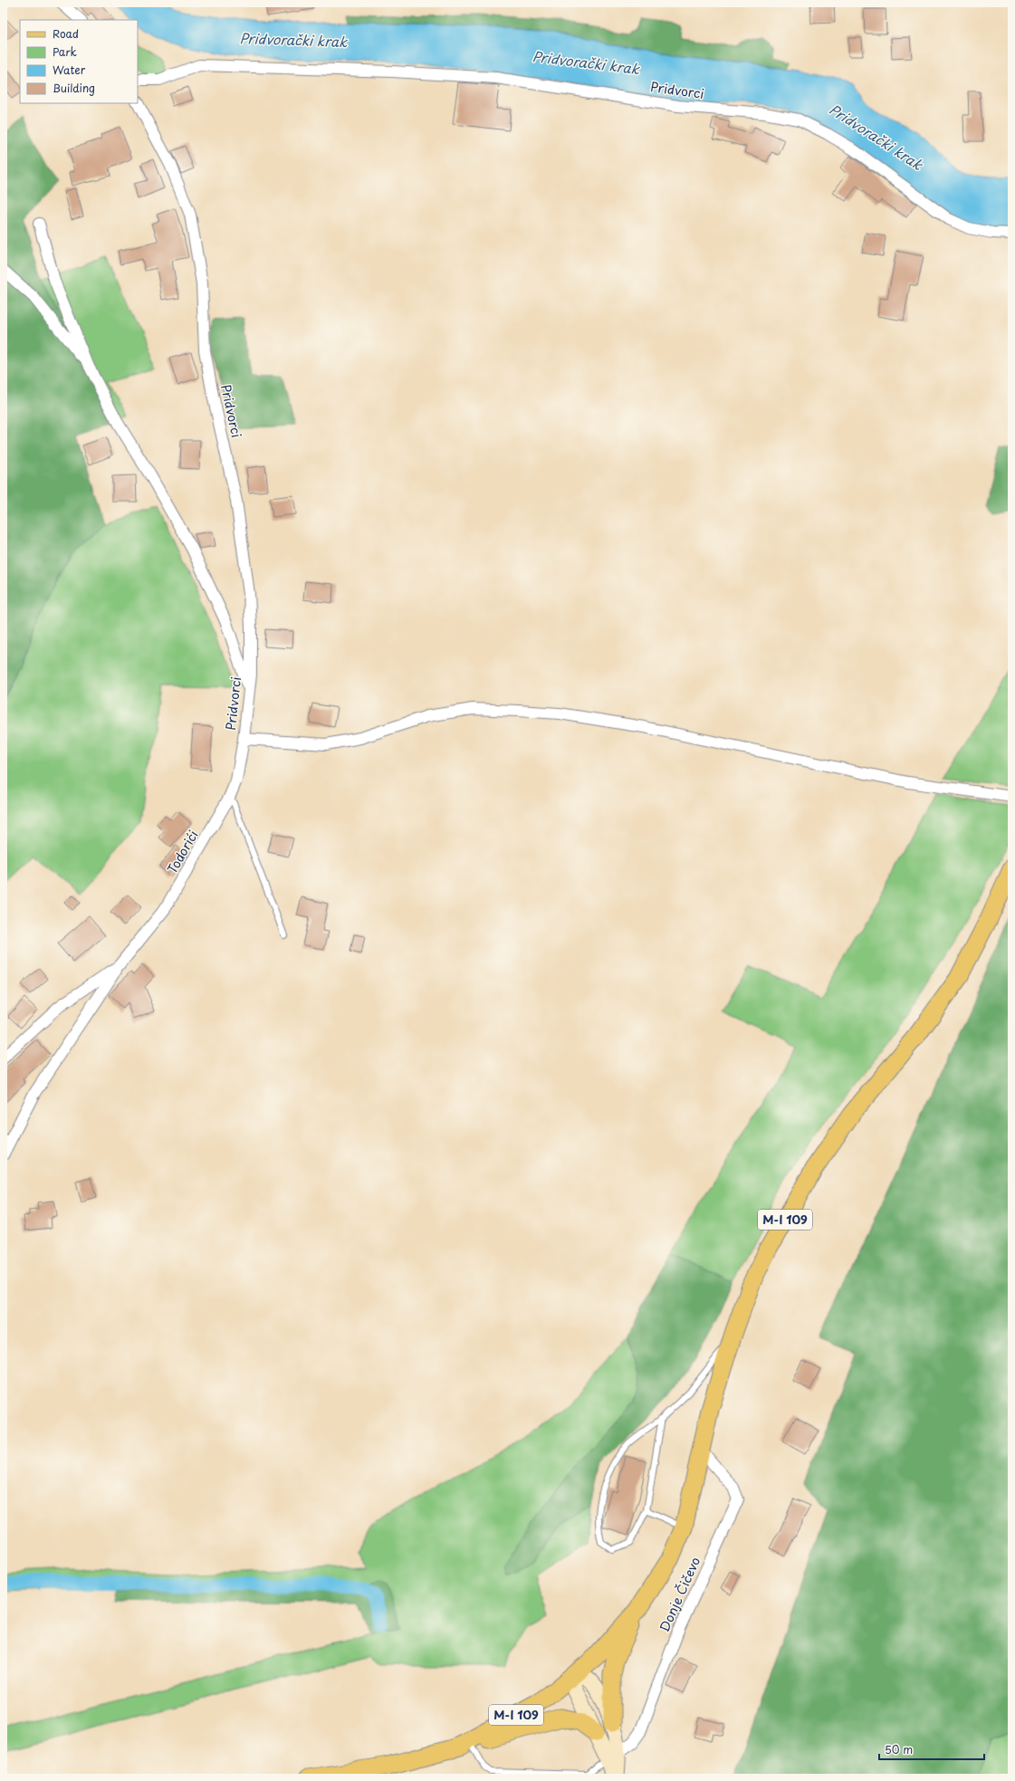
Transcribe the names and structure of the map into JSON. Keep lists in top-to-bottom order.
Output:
{
  "streets": {
    "main road": ["M-I 109"],
    "street": ["Pridvorci", "Todorići", "Donje Čičevo"]
  },
  "crossings": [
    ["Pridvorci", "Todorići"],
    ["M-I 109", "Donje Čičevo"]
  ],
  "water": ["Pridvorački krak"],
  "legend": [
    "Road",
    "Park",
    "Water",
    "Building"
  ],
  "scale_bar": "50 m"
}
